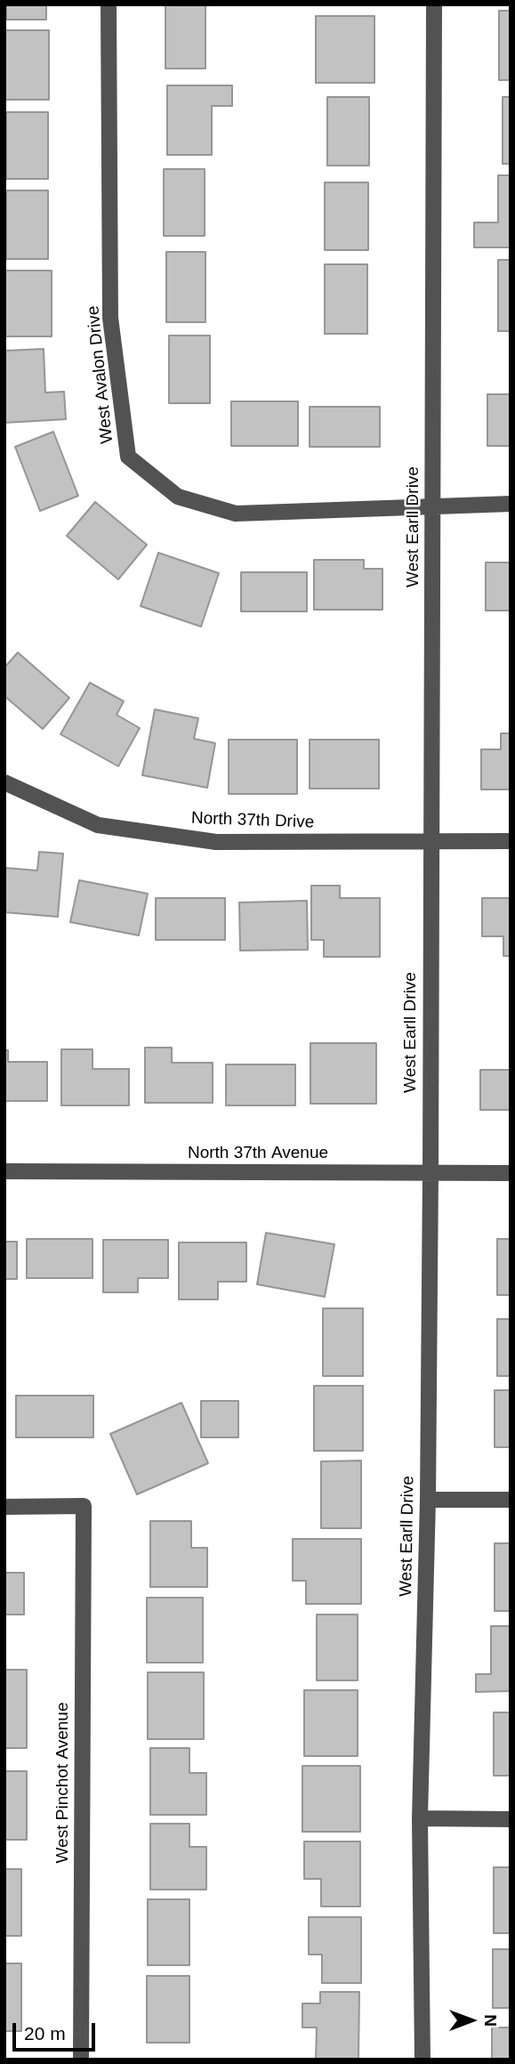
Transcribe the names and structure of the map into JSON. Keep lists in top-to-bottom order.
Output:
{
  "streets": {
    "street": [
      "West Avalon Drive",
      "West Earll Drive",
      "North 37th Drive",
      "North 37th Avenue",
      "West Pinchot Avenue"
    ]
  },
  "crossings": [
    ["West Avalon Drive", "West Earll Drive"],
    ["West Earll Drive", "North 37th Drive"],
    ["West Earll Drive", "North 37th Avenue"]
  ],
  "scale_bar": "20 m",
  "north": "right"
}
